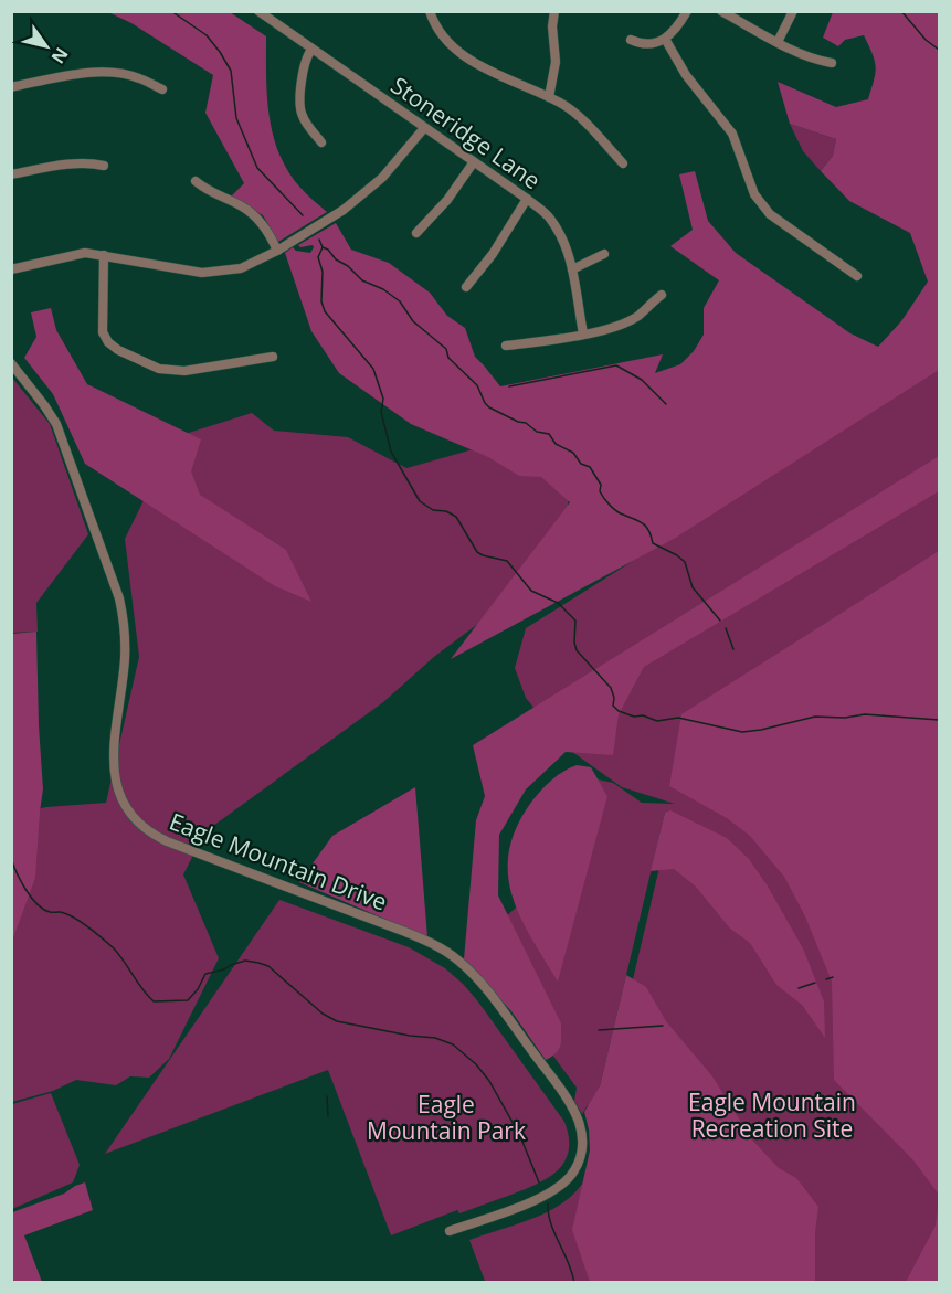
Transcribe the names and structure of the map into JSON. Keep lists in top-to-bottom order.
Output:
{
  "streets": {
    "street": ["Stoneridge Lane", "Eagle Mountain Drive"]
  },
  "parks": ["Eagle Mountain Recreation Site", "Eagle Mountain Park"],
  "north": "bottom right"
}
